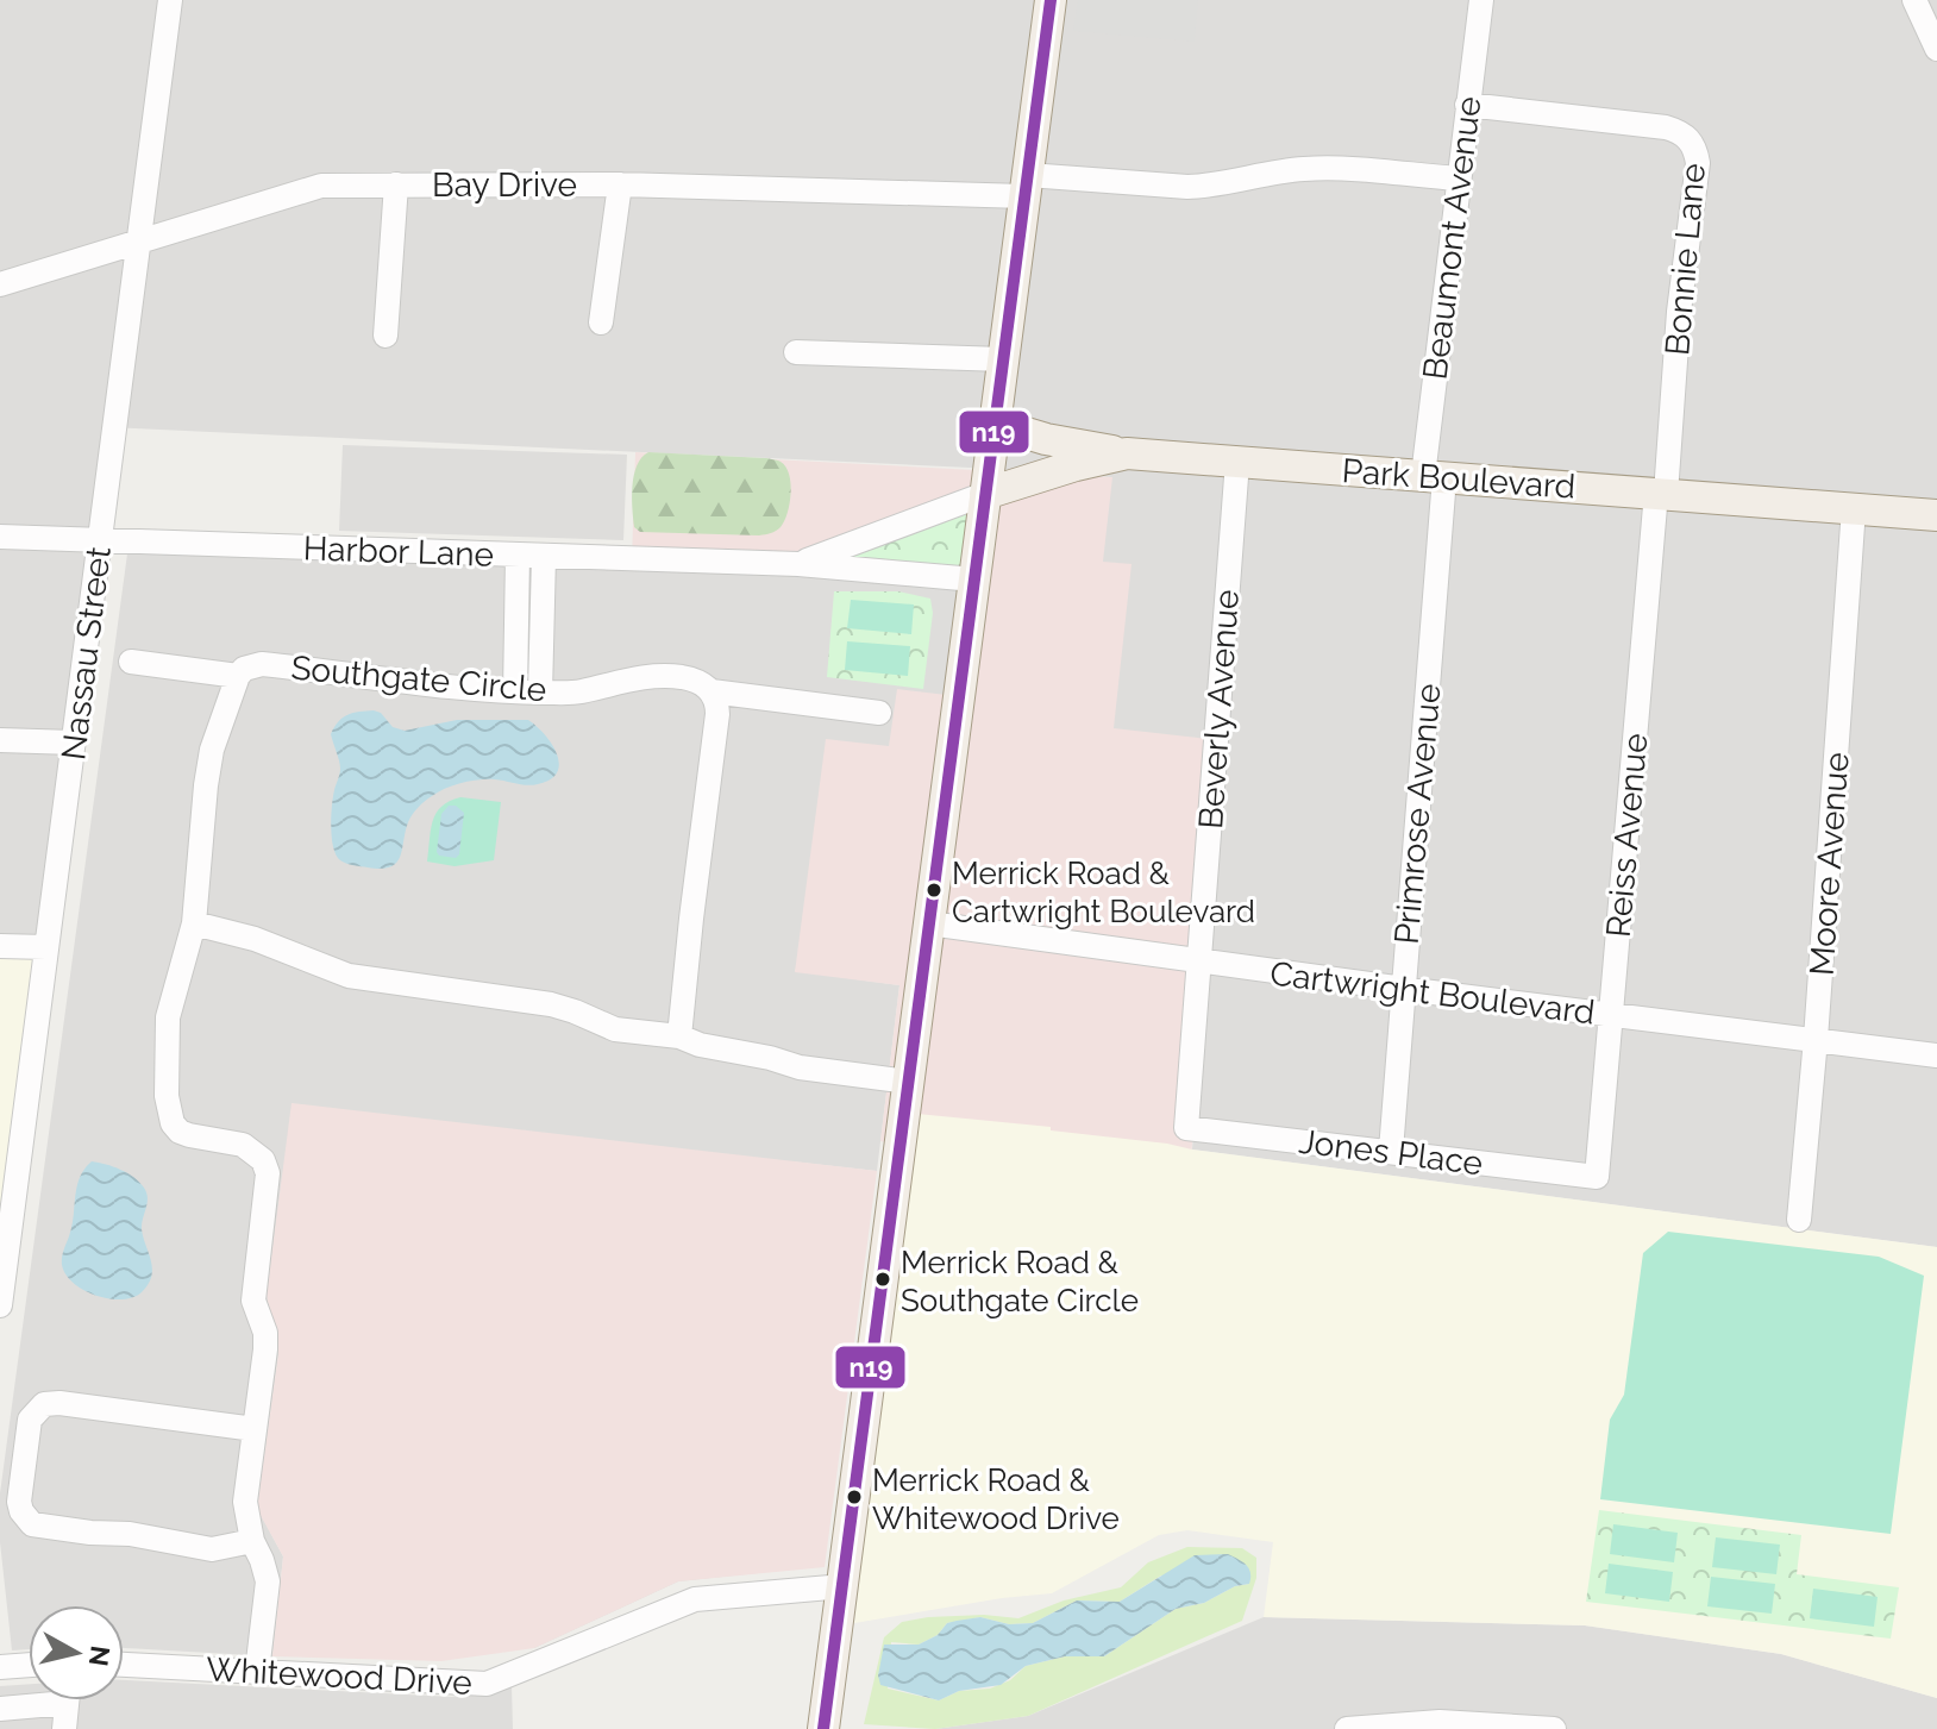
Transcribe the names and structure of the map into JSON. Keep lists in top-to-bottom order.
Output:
{
  "streets": {
    "main road": ["Park Boulevard"],
    "street": [
      "Bay Drive",
      "Beaumont Avenue",
      "Bonnie Lane",
      "Harbor Lane",
      "Nassau Street",
      "Southgate Circle",
      "Beverly Avenue",
      "Primrose Avenue",
      "Reiss Avenue",
      "Moore Avenue",
      "Cartwright Boulevard",
      "Jones Place",
      "Whitewood Drive"
    ]
  },
  "crossings": [
    ["Bay Drive", "Beaumont Avenue"],
    ["Bay Drive", "Nassau Street"],
    ["Beaumont Avenue", "Bonnie Lane"],
    ["Beaumont Avenue", "Park Boulevard"],
    ["Beaumont Avenue", "Primrose Avenue"],
    ["Bonnie Lane", "Park Boulevard"],
    ["Bonnie Lane", "Reiss Avenue"],
    ["Park Boulevard", "Harbor Lane"],
    ["Park Boulevard", "Beverly Avenue"],
    ["Park Boulevard", "Primrose Avenue"],
    ["Park Boulevard", "Reiss Avenue"],
    ["Park Boulevard", "Moore Avenue"],
    ["Harbor Lane", "Nassau Street"],
    ["Beverly Avenue", "Cartwright Boulevard"],
    ["Beverly Avenue", "Jones Place"],
    ["Primrose Avenue", "Cartwright Boulevard"],
    ["Primrose Avenue", "Jones Place"],
    ["Reiss Avenue", "Cartwright Boulevard"],
    ["Reiss Avenue", "Jones Place"],
    ["Moore Avenue", "Cartwright Boulevard"]
  ],
  "places": ["Merrick Road & Cartwright Boulevard", "Merrick Road & Southgate Circle", "Merrick Road & Whitewood Drive"],
  "lines": ["transit line n19"],
  "north": "right"
}
